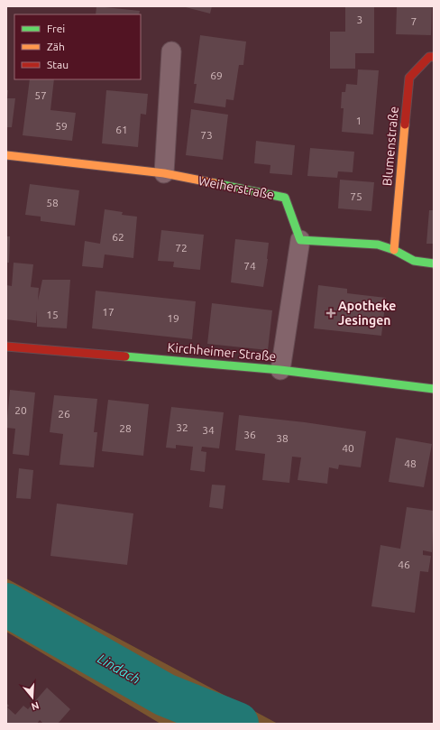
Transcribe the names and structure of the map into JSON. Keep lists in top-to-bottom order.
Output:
{
  "streets": {
    "street": ["Blumenstraße", "Weiherstraße", "Kirchheimer Straße"]
  },
  "crossings": [
    ["Weiherstraße", "Kirchheimer Straße"]
  ],
  "water": ["Lindach"],
  "places": {
    "health": ["Apotheke Jesingen"]
  },
  "house_numbers": [
    "3",
    "7",
    "69",
    "57",
    "1",
    "59",
    "61",
    "73",
    "75",
    "58",
    "62",
    "72",
    "74",
    "17",
    "15",
    "19",
    "20",
    "26",
    "32",
    "28",
    "34",
    "36",
    "38",
    "40",
    "48",
    "46"
  ],
  "legend": ["Frei", "Zäh", "Stau"],
  "north": "bottom"
}
